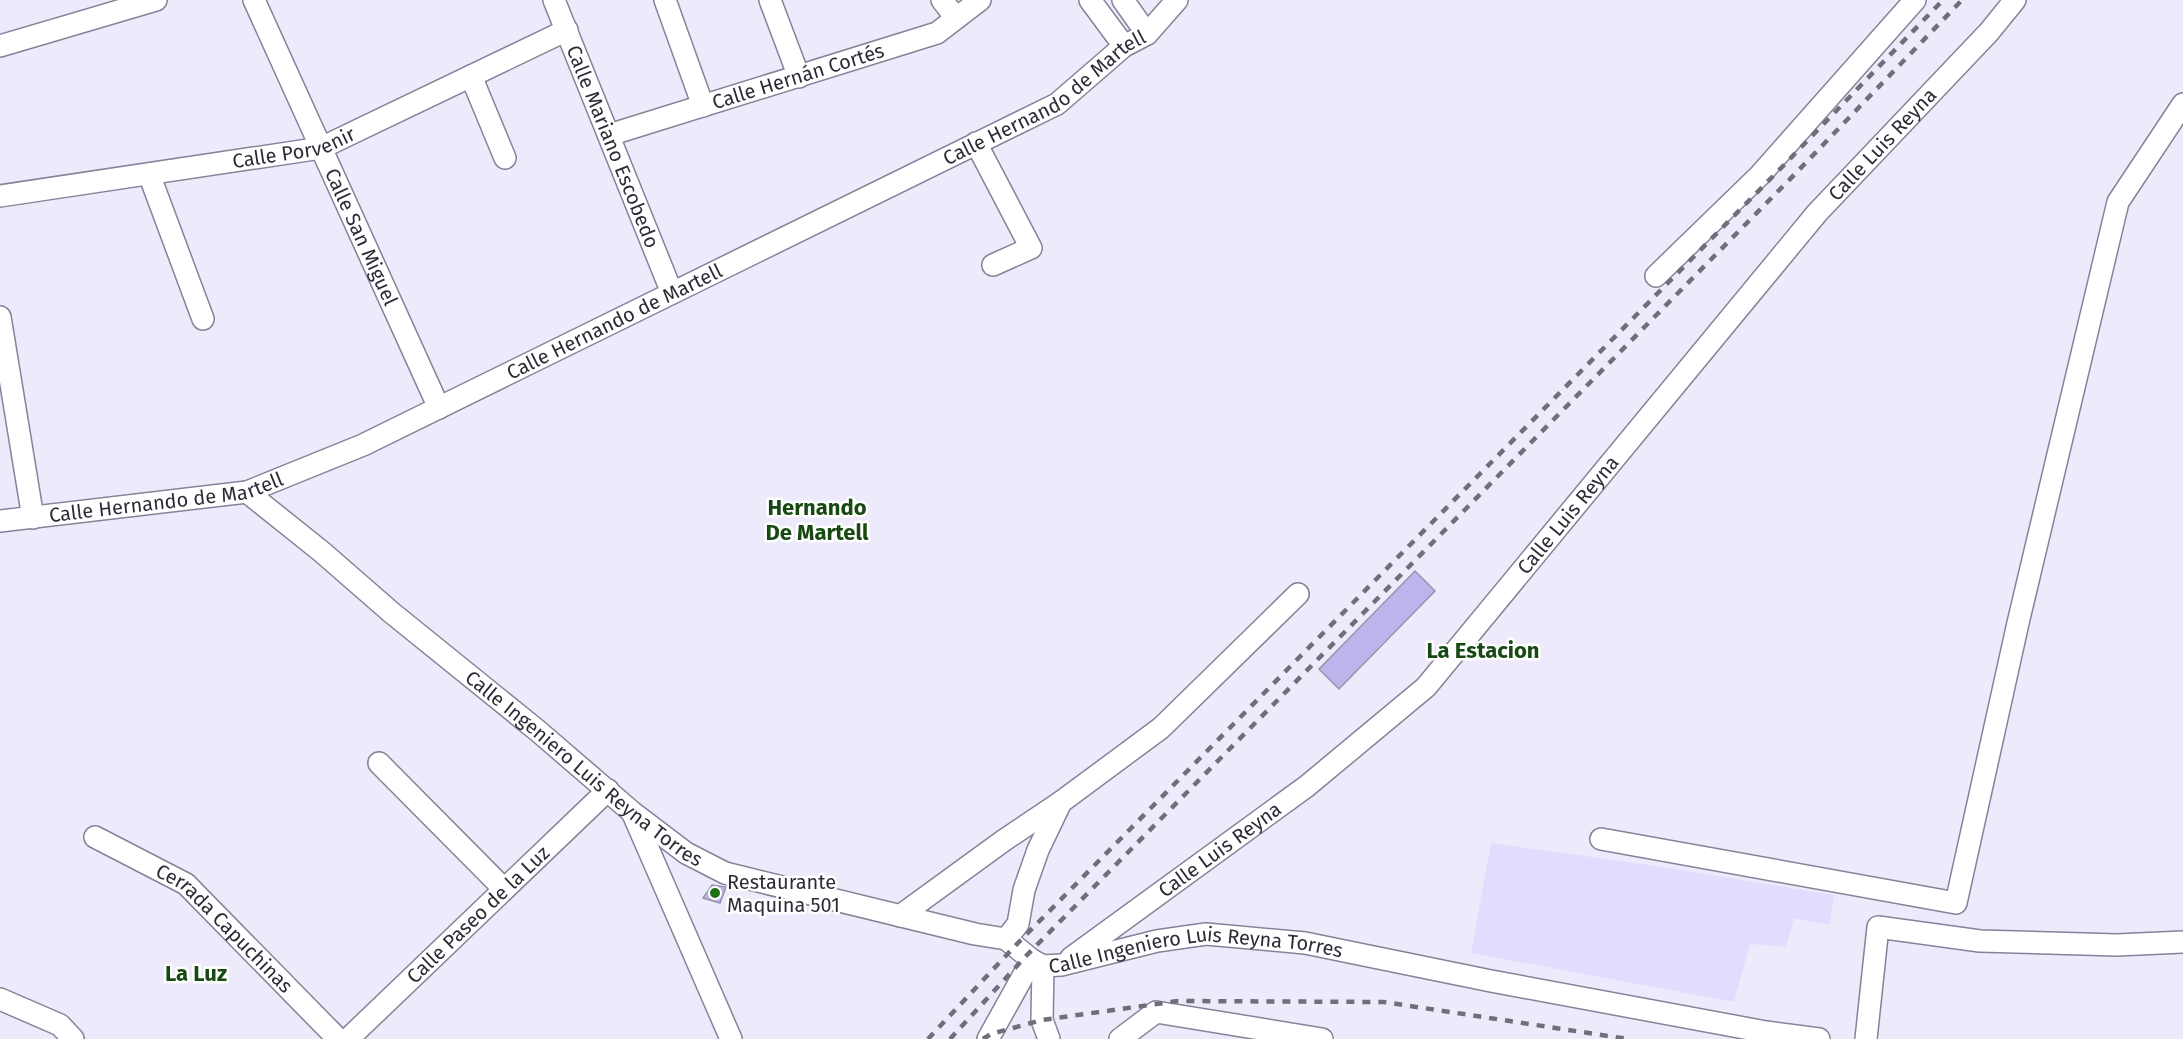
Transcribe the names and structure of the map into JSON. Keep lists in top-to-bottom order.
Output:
{
  "streets": {
    "street": [
      "Calle Hernán Cortés",
      "Calle Hernando de Martell",
      "Calle Porvenir",
      "Calle Luis Reyna",
      "Calle Mariano Escobedo",
      "Calle San Miguel",
      "Calle Ingeniero Luis Reyna Torres",
      "Calle Paseo de la Luz",
      "Cerrada Capuchinas"
    ]
  },
  "crossings": [
    ["Calle Hernán Cortés", "Calle Mariano Escobedo"],
    ["Calle Hernando de Martell", "Calle Mariano Escobedo"],
    ["Calle Hernando de Martell", "Calle San Miguel"],
    ["Calle Hernando de Martell", "Calle Ingeniero Luis Reyna Torres"],
    ["Calle Porvenir", "Calle Mariano Escobedo"],
    ["Calle Porvenir", "Calle San Miguel"],
    ["Calle Luis Reyna", "Calle Ingeniero Luis Reyna Torres"],
    ["Calle Ingeniero Luis Reyna Torres", "Calle Paseo de la Luz"]
  ],
  "districts": ["Hernando De Martell", "La Estacion", "La Luz"],
  "places": ["Restaurante Maquina 501"]
}
